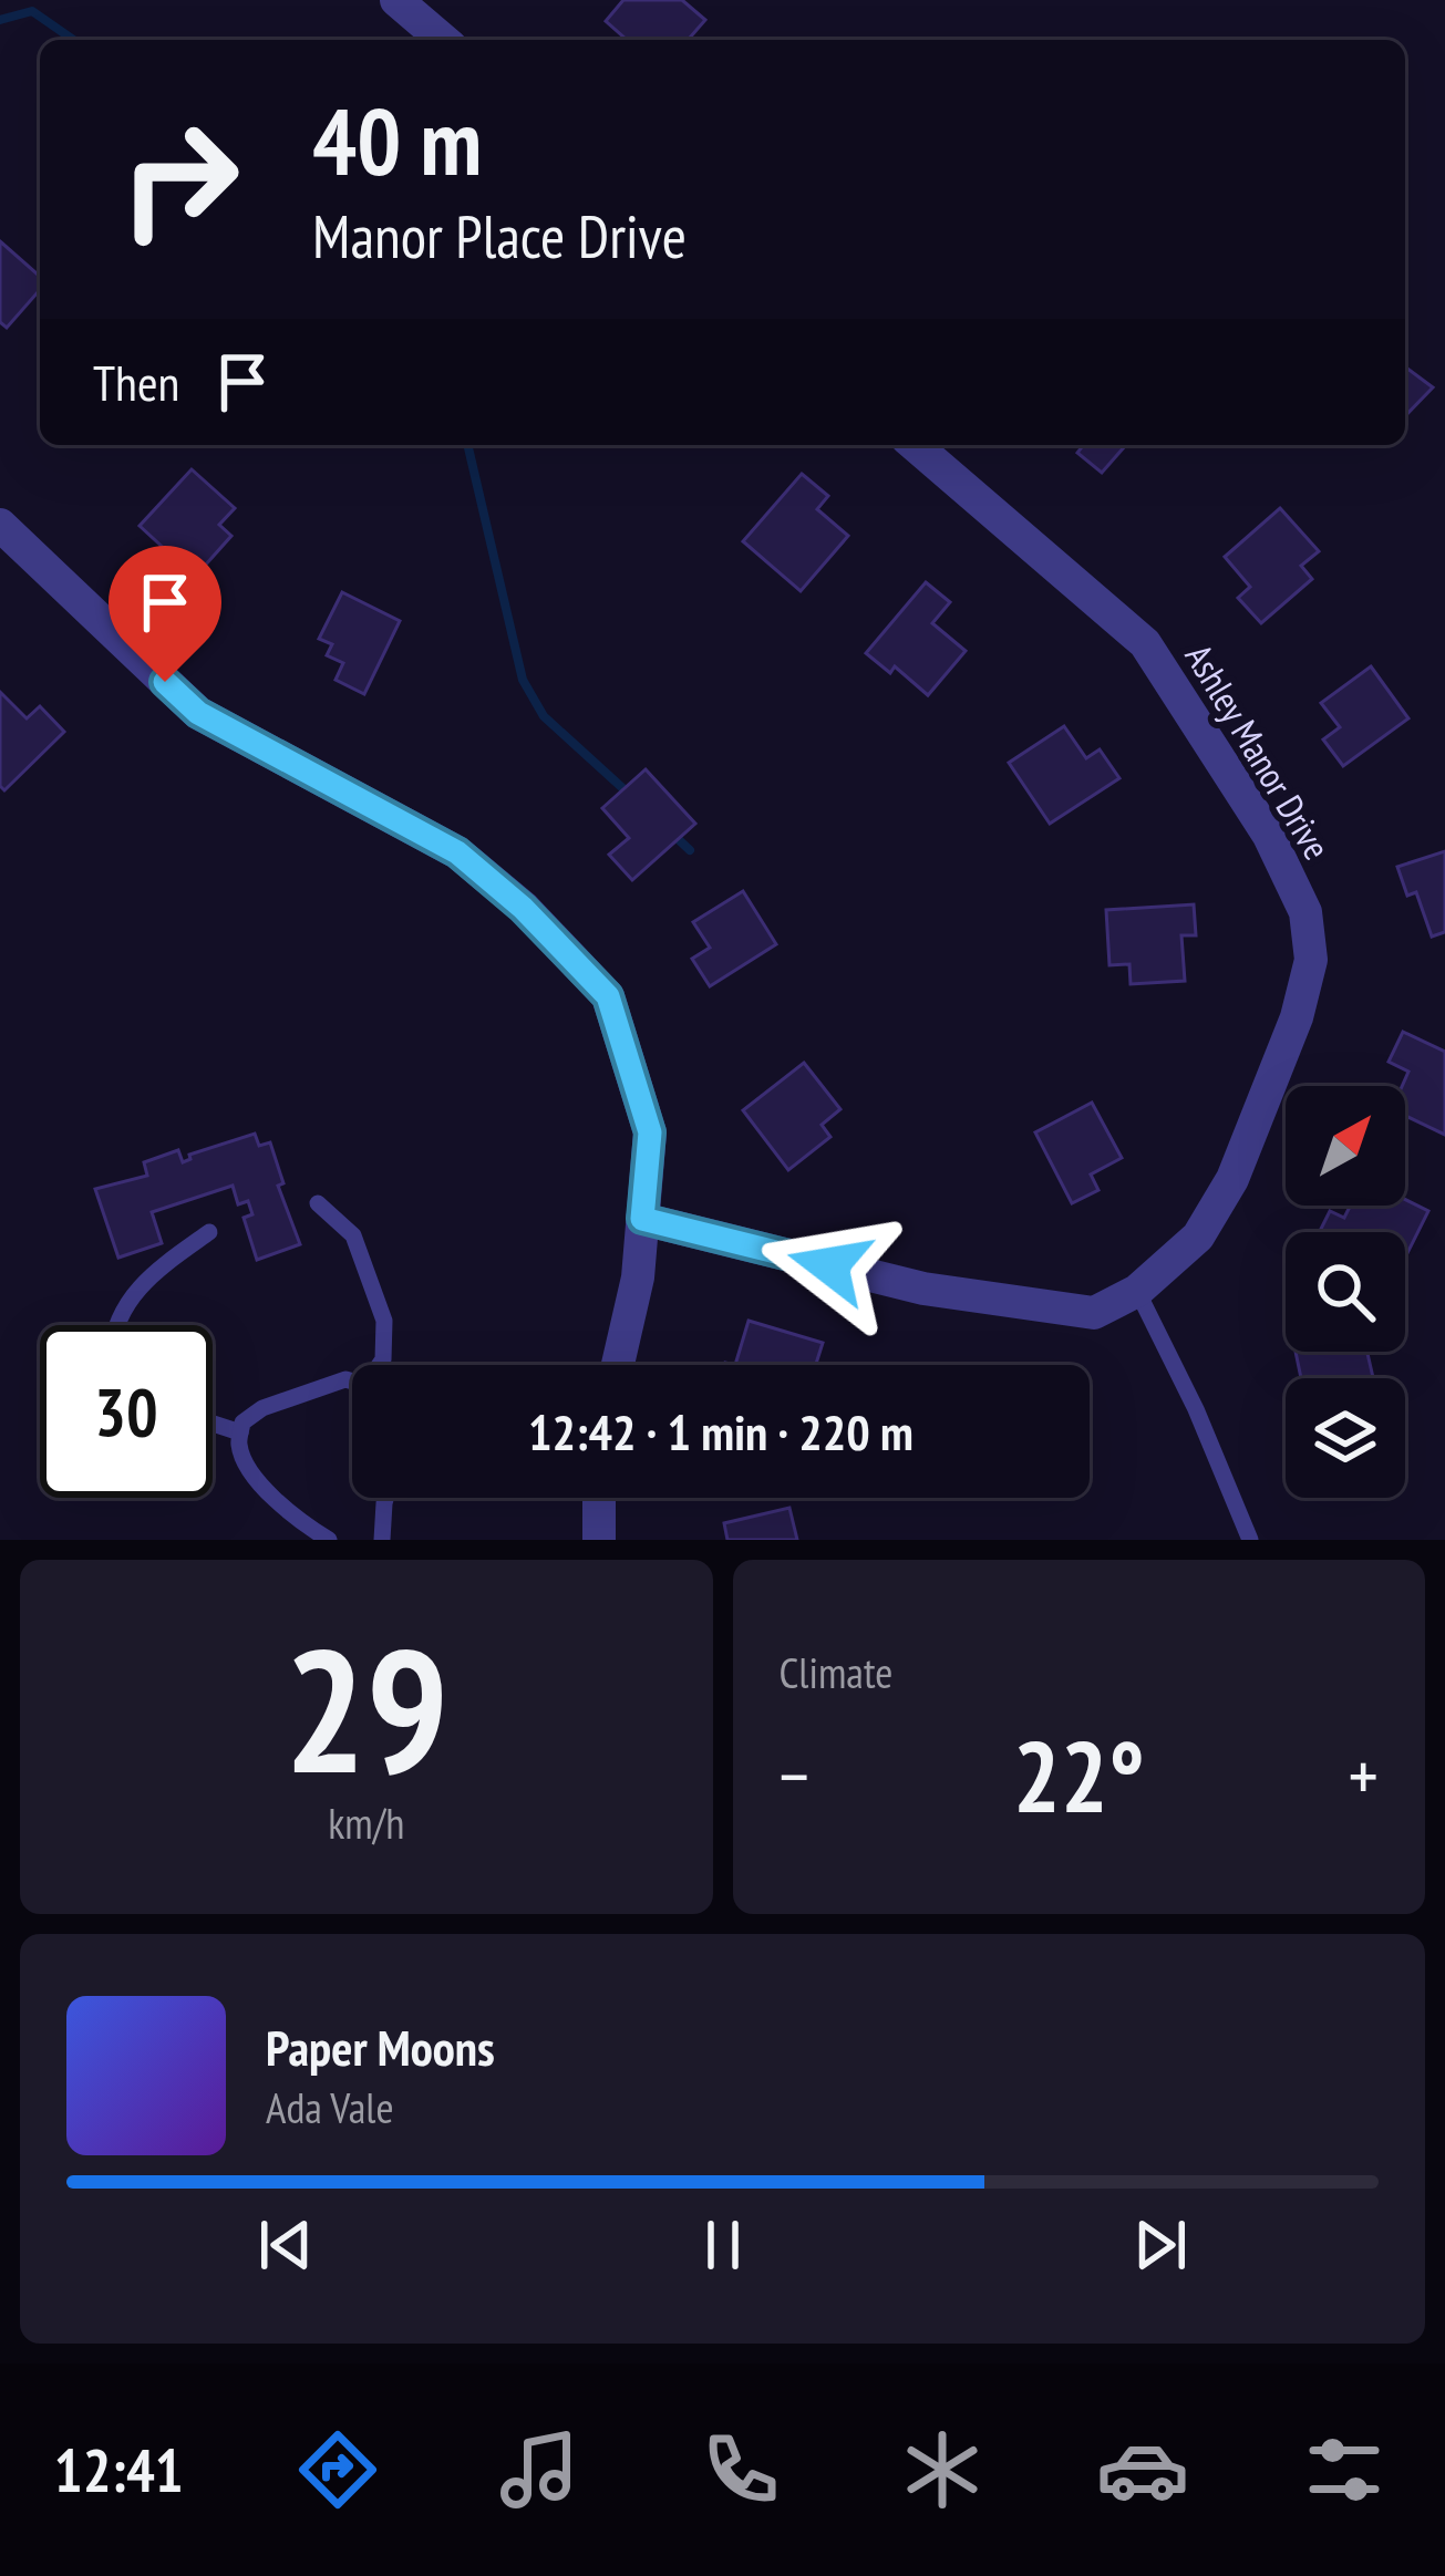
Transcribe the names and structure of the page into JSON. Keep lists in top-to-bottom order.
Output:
{
  "streets": {
    "street": ["Ashley Manor Drive"]
  },
  "north": "top right",
  "page": {
    "turn": ["40 m", "Manor Place Drive"],
    "then": "Then",
    "limit": "30",
    "trip": "12:42 · 1 min · 220 m",
    "tile": [
      ["29", "km/h"],
      "Climate"
    ],
    "heat": ["−", "22°", "+"],
    "song": ["Paper Moons", "Ada Vale"],
    "tabs": "12:41"
  }
}
